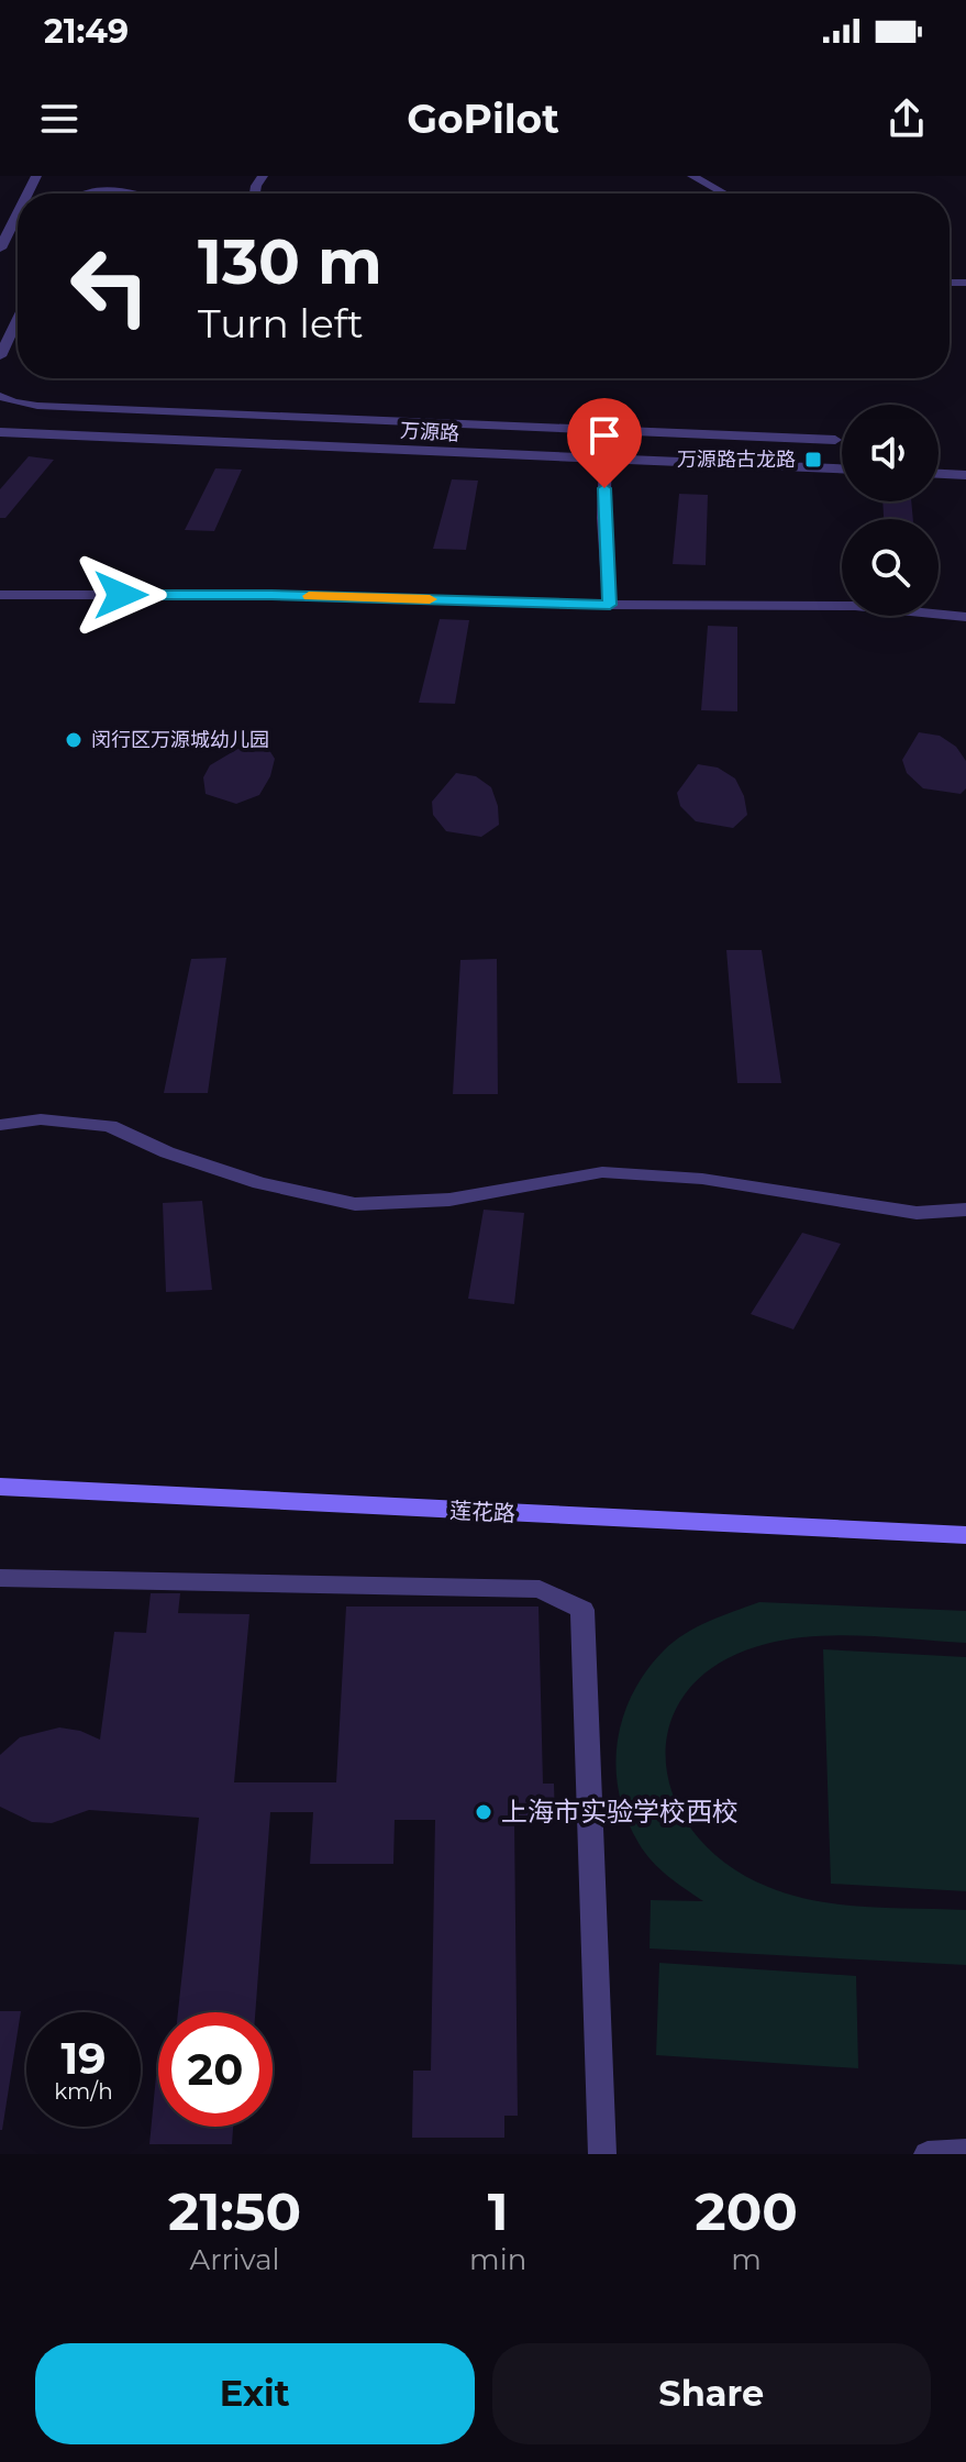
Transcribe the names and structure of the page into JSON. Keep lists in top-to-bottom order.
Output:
{
  "streets": {
    "main road": ["莲花路"],
    "street": ["万源路"]
  },
  "places": {
    "transit": ["万源路古龙路"],
    "other": ["闵行区万源城幼儿园", "上海市实验学校西校"]
  },
  "page": {
    "status": "21:49",
    "header": "GoPilot",
    "turn": ["130 m", "Turn left"],
    "speed": "19 km/h",
    "limit": "20",
    "eta": [
      "21:50",
      "Arrival",
      "1",
      "min",
      "200",
      "m"
    ],
    "buttons": ["Exit", "Share"]
  }
}
